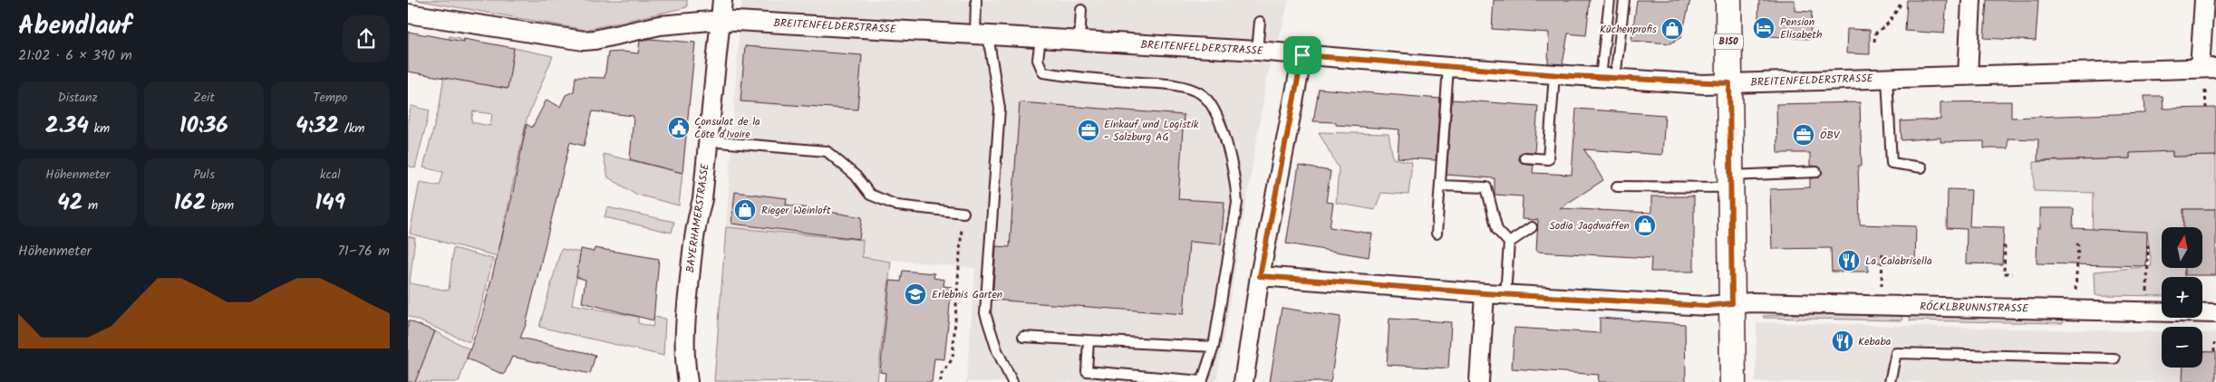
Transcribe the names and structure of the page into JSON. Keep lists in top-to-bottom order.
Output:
{
  "streets": {
    "main road": ["B150"],
    "street": ["BREITENFELDERSTRASSE", "BAYERHAMERSTRASSE", "RÖCKLBRUNNSTRASSE"]
  },
  "crossings": [
    ["BREITENFELDERSTRASSE", "B150"],
    ["BREITENFELDERSTRASSE", "BAYERHAMERSTRASSE"],
    ["B150", "RÖCKLBRUNNSTRASSE"]
  ],
  "places": {
    "hotel": ["Pension Elisabeth"],
    "shop": ["Küchenprofis", "Rieger Weinloft", "Sodia Jagdwaffen"],
    "public building": ["Consulat de la Côte d'Ivoire"],
    "office": ["Einkauf und Logistik - Salzburg AG", "ÖBV"],
    "restaurant": ["La Calabrisella", "Kebaba"],
    "school or university": ["Erlebnis Garten"]
  },
  "north": "top",
  "page": {
    "heading": ["Abendlauf", "21:02 · 6 × 390 m"],
    "stats": [
      ["Distanz", "2.34 km"],
      ["Zeit", "10:36"],
      ["Tempo", "4:32 /km"],
      ["Höhenmeter", "42 m"],
      ["Puls", "162 bpm"],
      ["kcal", "149"]
    ],
    "map_buttons": ["+", "−"],
    "chart": ["Höhenmeter", "71–76 m"]
  }
}
